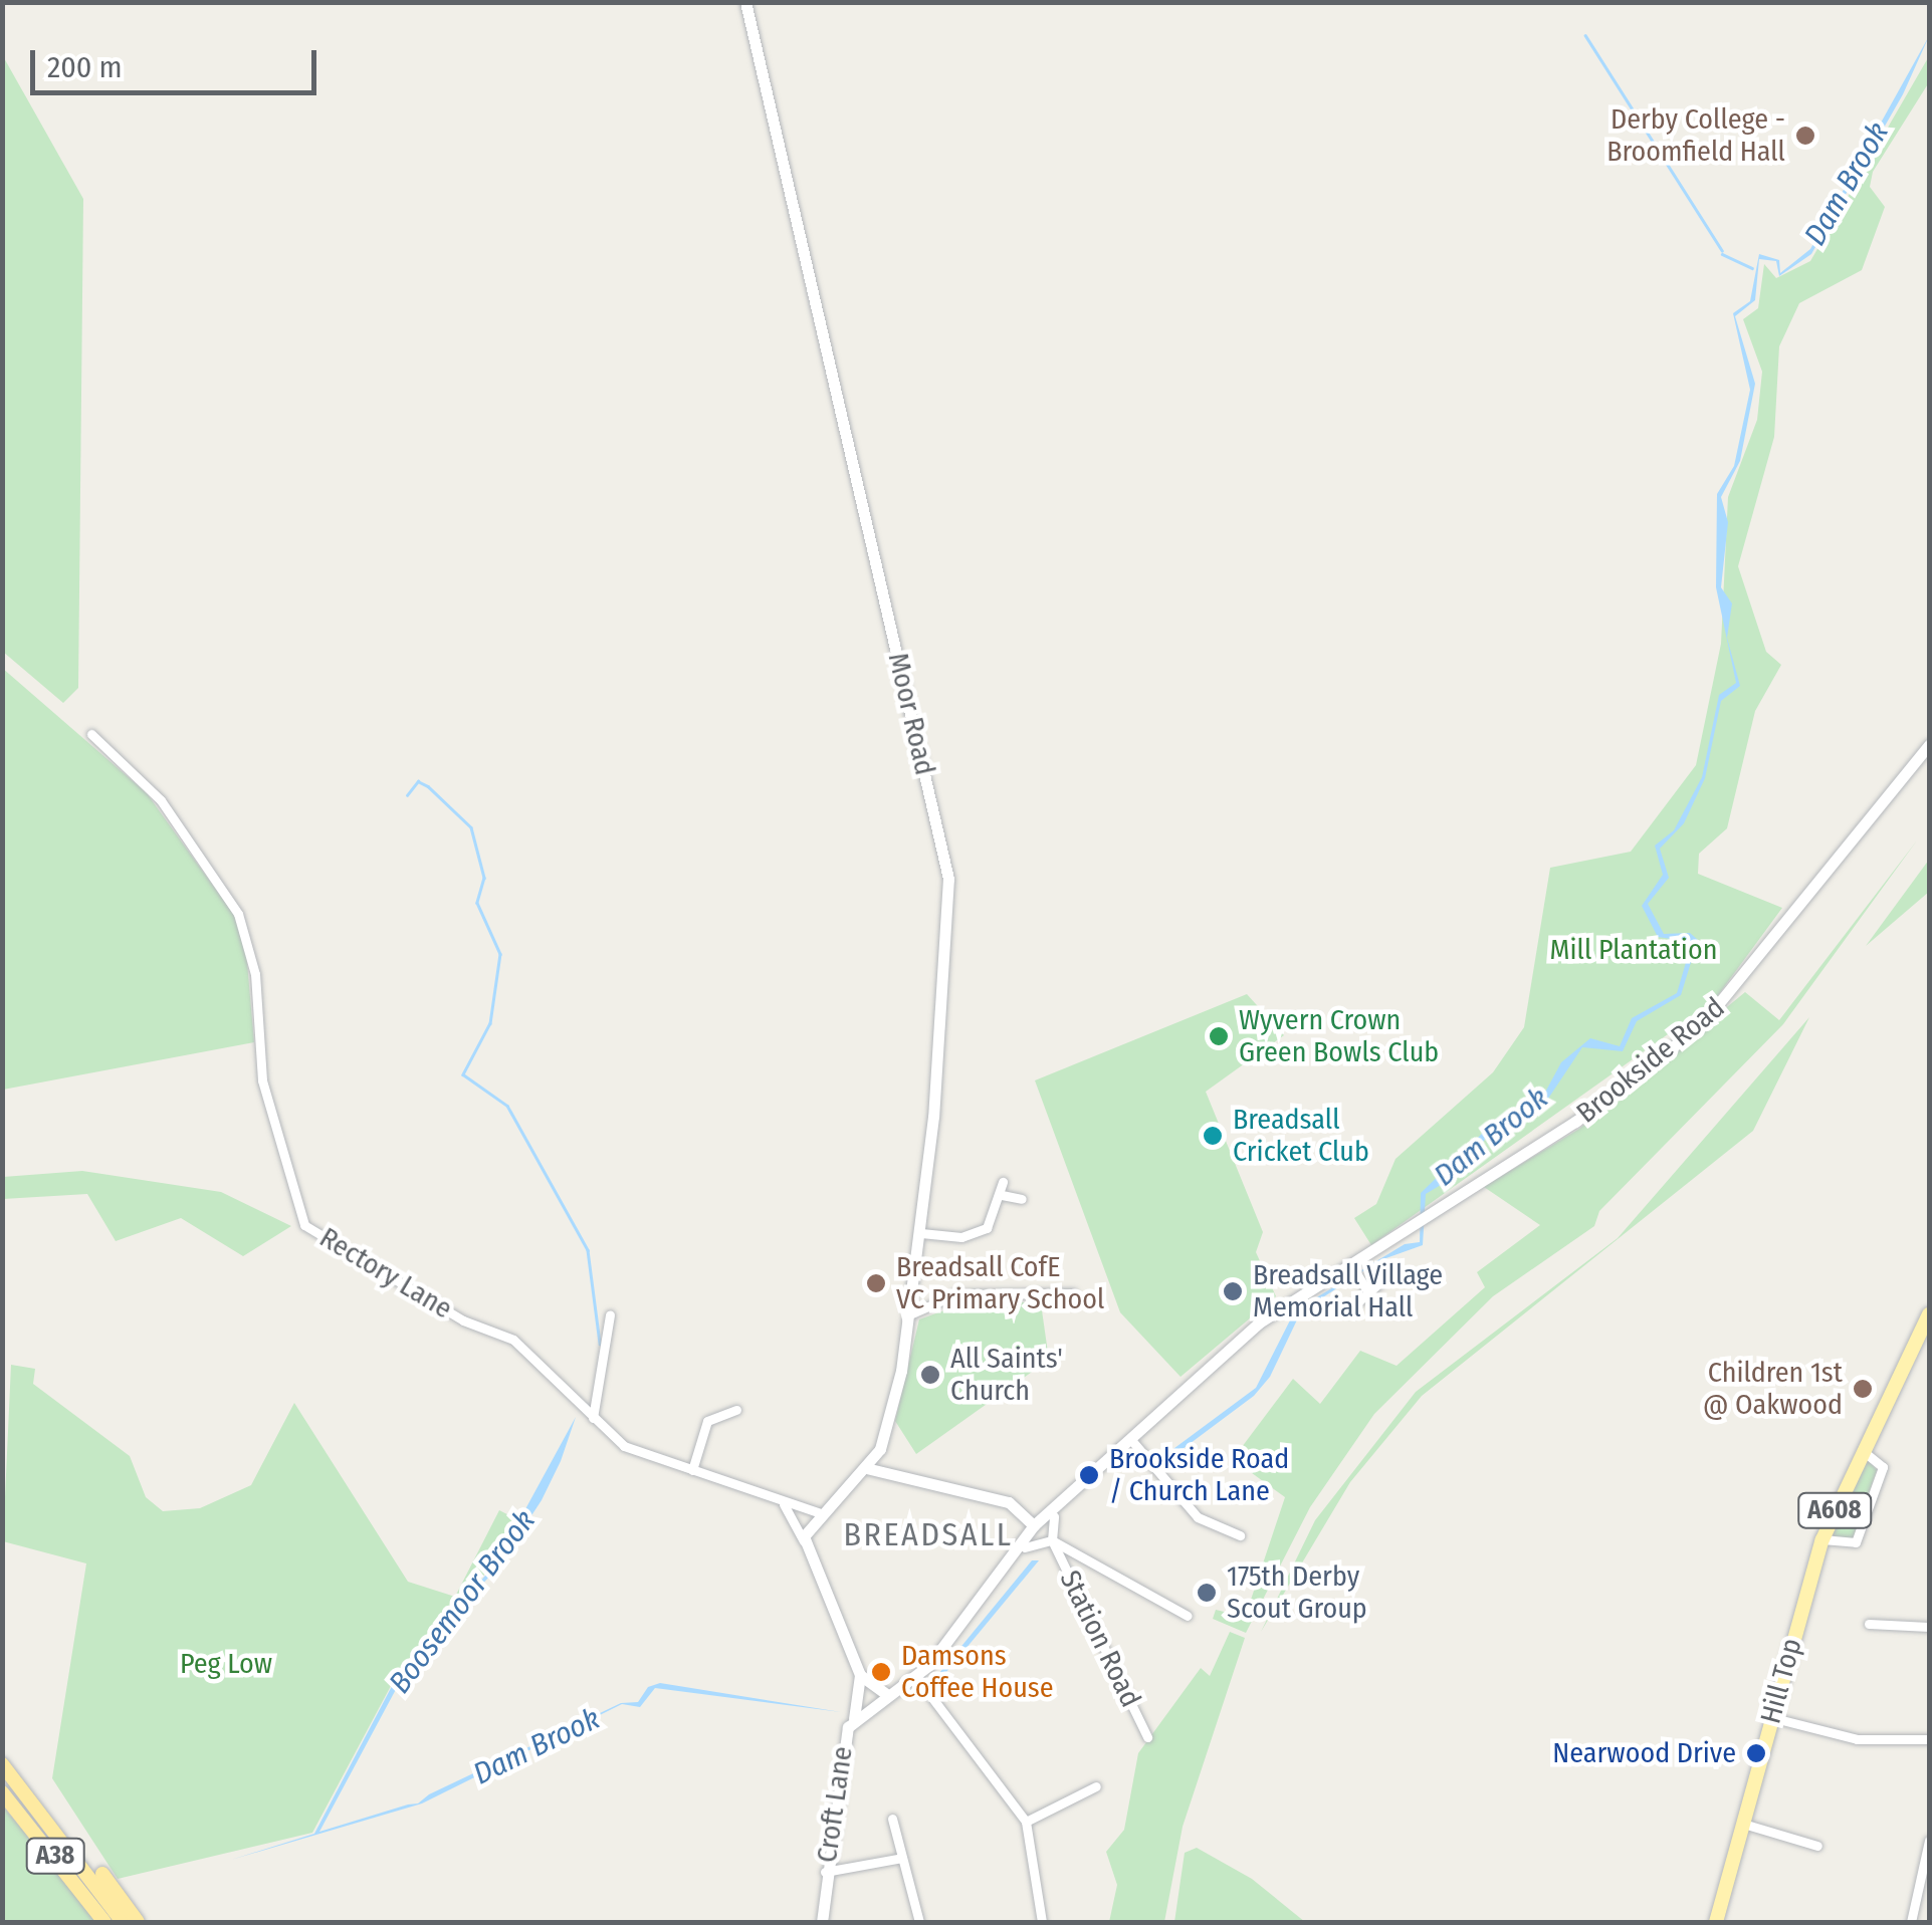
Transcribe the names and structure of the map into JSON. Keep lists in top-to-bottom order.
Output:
{
  "streets": {
    "highway": ["A38"],
    "main road": ["A608", "Hill Top"],
    "street": [
      "Moor Road",
      "Brookside Road",
      "Rectory Lane",
      "Station Road",
      "Croft Lane"
    ]
  },
  "crossings": [
    ["Moor Road", "Rectory Lane"],
    ["Brookside Road", "Station Road"]
  ],
  "districts": ["BREADSALL"],
  "water": ["Dam Brook", "Boosemoor Brook"],
  "parks": ["Mill Plantation", "Peg Low"],
  "places": [
    "Derby College - Broomfield Hall",
    "Wyvern Crown Green Bowls Club",
    "Breadsall Cricket Club",
    "Breadsall CofE VC Primary School",
    "Breadsall Village Memorial Hall",
    "All Saints' Church",
    "Children 1st @ Oakwood",
    "Brookside Road / Church Lane",
    "175th Derby Scout Group",
    "Damsons Coffee House",
    "Nearwood Drive"
  ],
  "scale_bar": "200 m"
}
